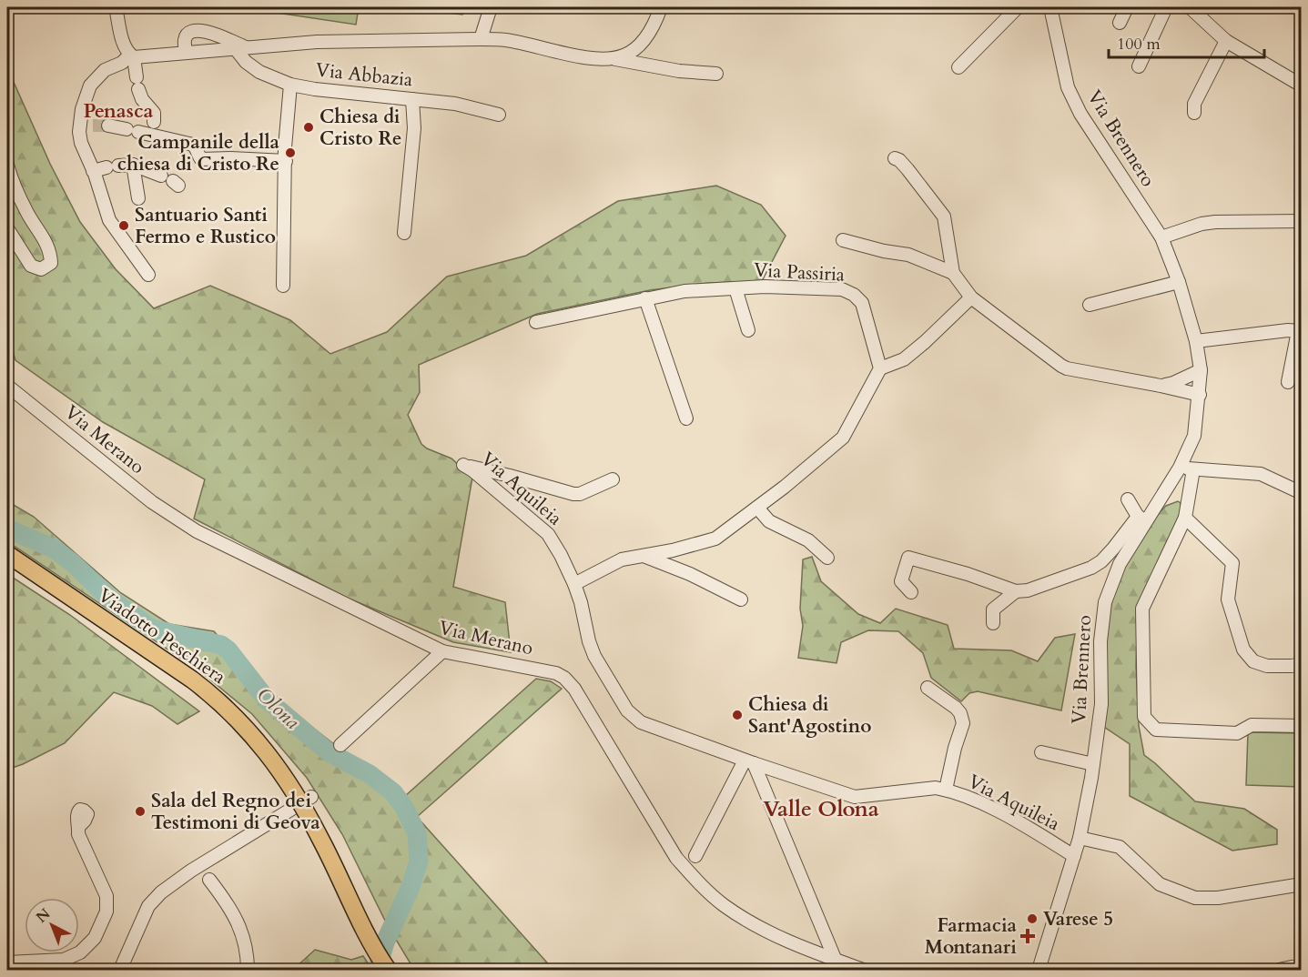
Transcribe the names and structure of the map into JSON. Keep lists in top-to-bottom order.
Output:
{
  "streets": {
    "main road": ["Viadotto Peschiera"],
    "street": [
      "Via Abbazia",
      "Via Brennero",
      "Via Passiria",
      "Via Merano",
      "Via Aquileia"
    ]
  },
  "crossings": [
    ["Via Brennero", "Via Aquileia"]
  ],
  "districts": ["Penasca", "Valle Olona"],
  "water": ["Olona"],
  "places": {
    "other": [
      "Chiesa di Cristo Re",
      "Campanile della chiesa di Cristo Re",
      "Santuario Santi Fermo e Rustico",
      "Chiesa di Sant'Agostino",
      "Sala del Regno dei Testimoni di Geova",
      "Varese 5"
    ],
    "health": ["Farmacia Montanari"]
  },
  "scale_bar": "100 m",
  "north": "top left"
}
